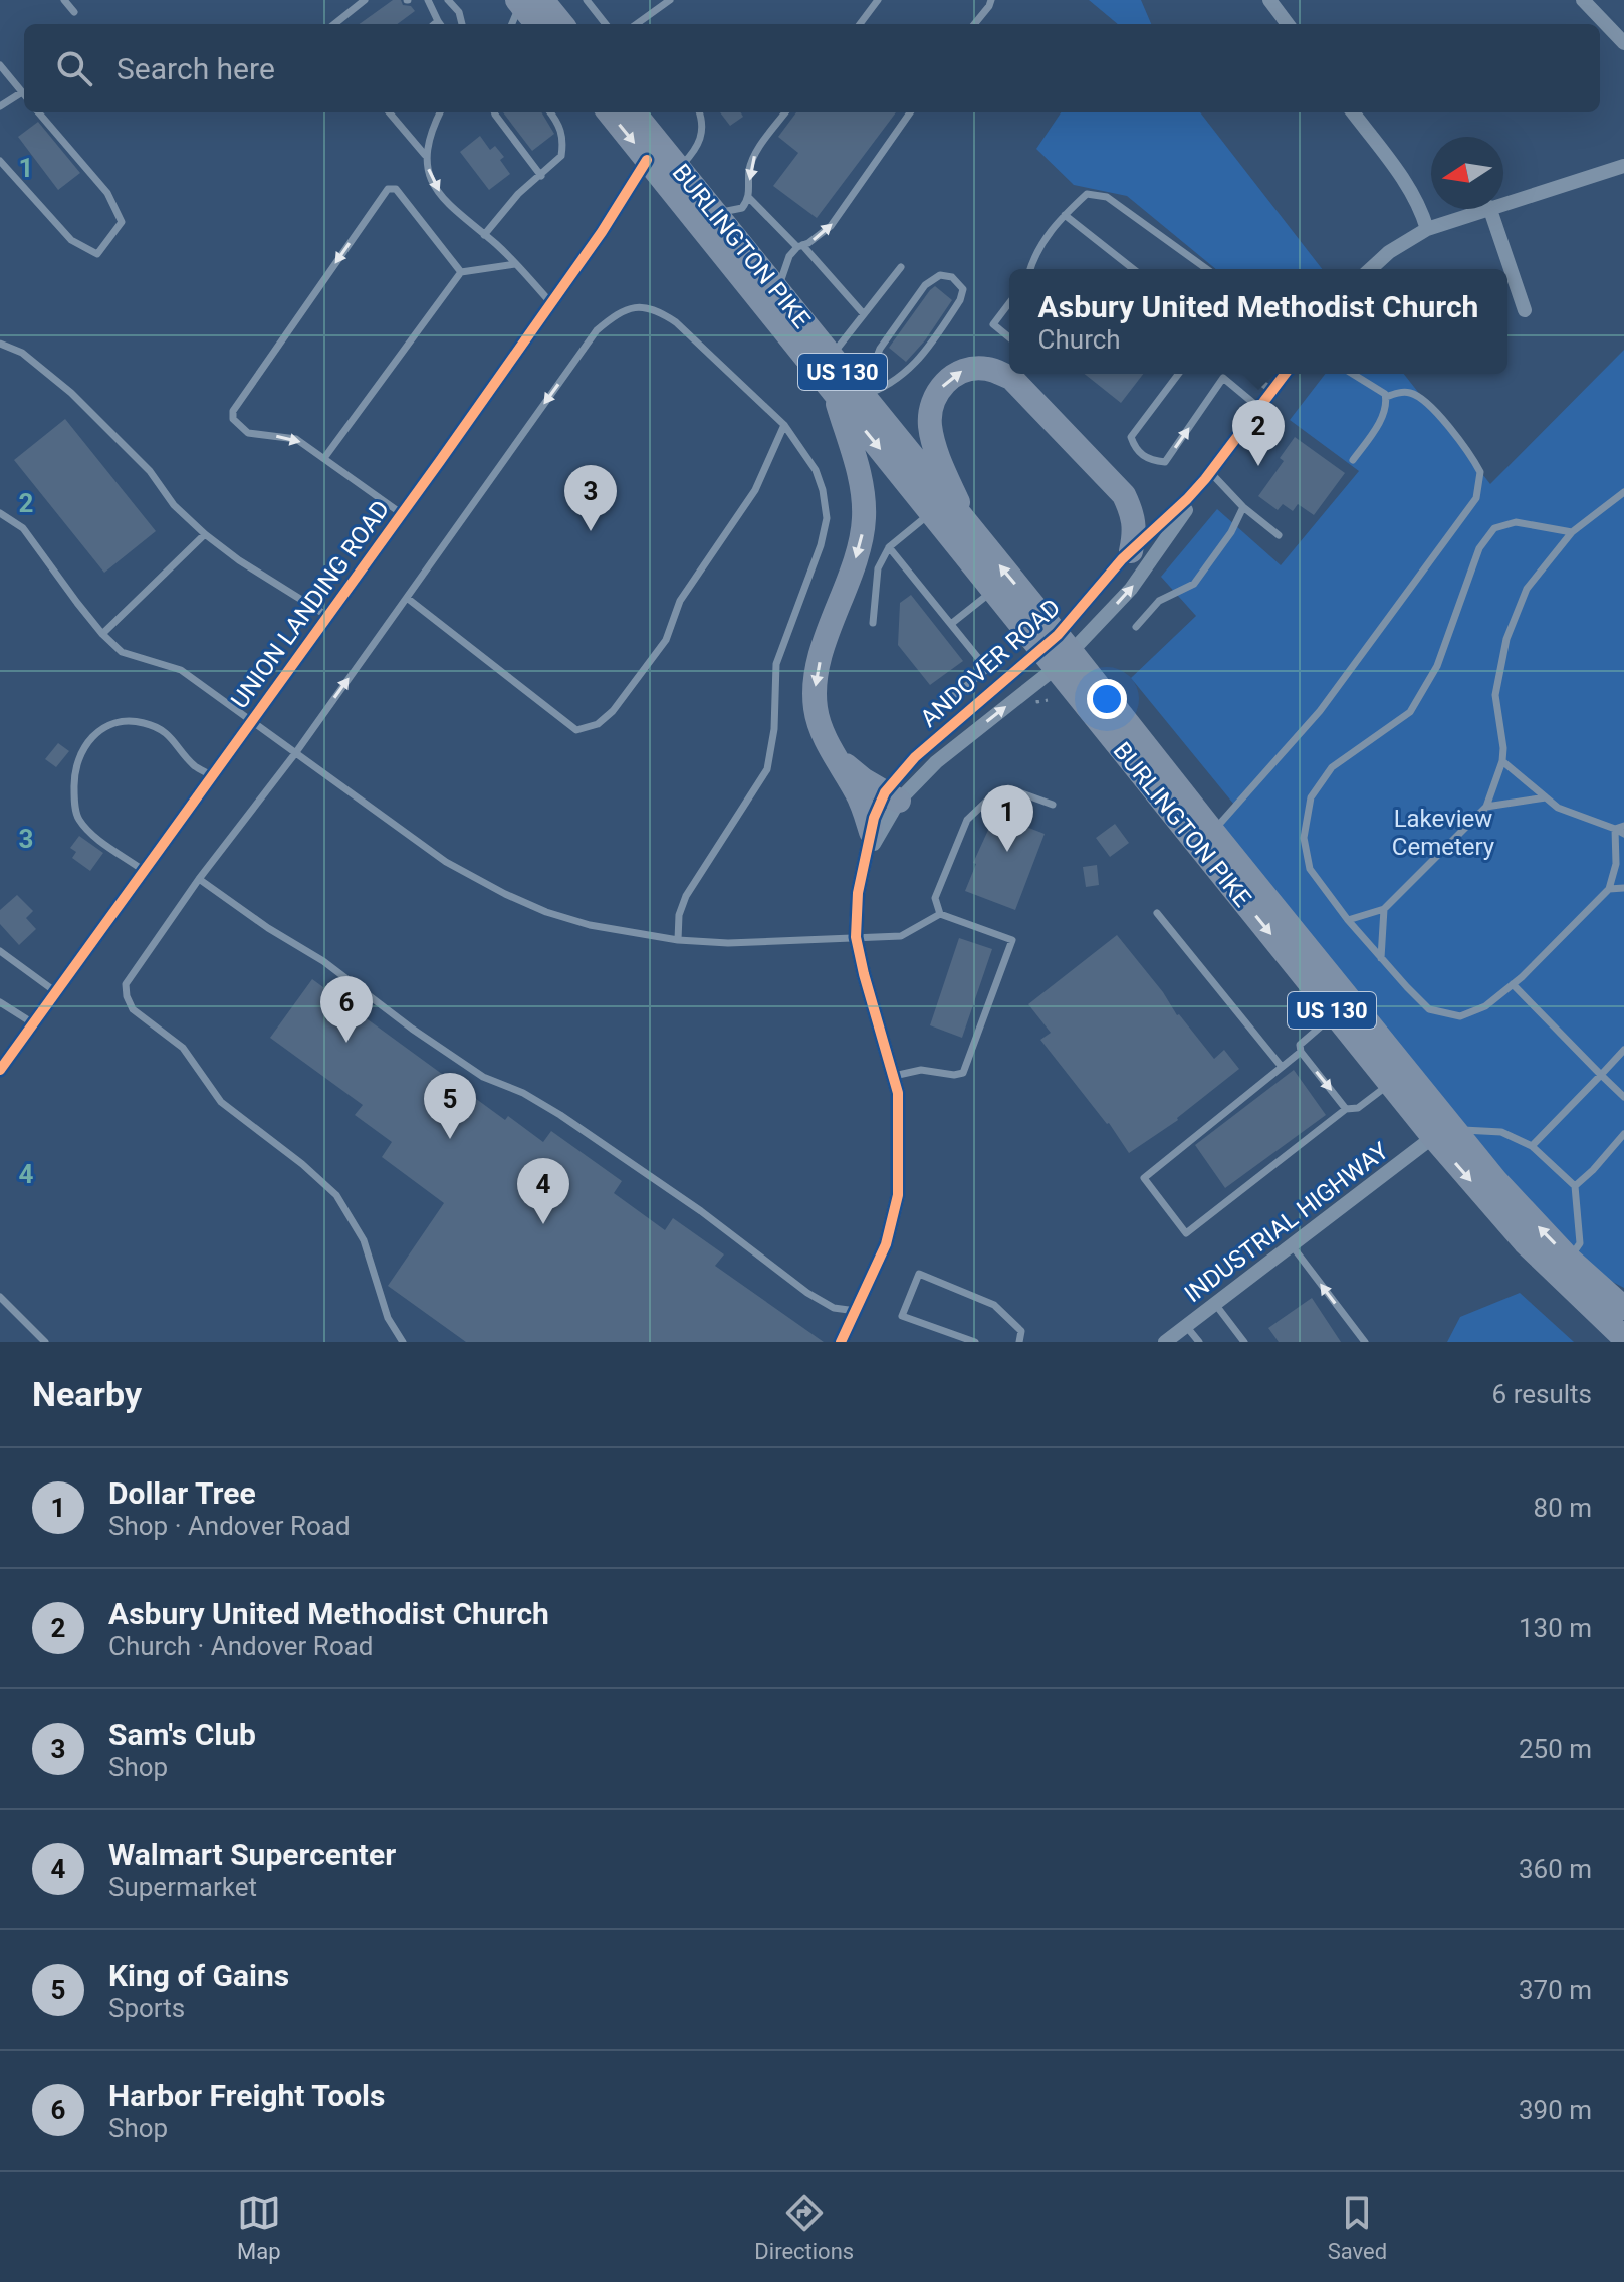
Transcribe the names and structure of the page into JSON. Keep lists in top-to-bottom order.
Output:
{
  "streets": {
    "highway": ["BURLINGTON PIKE", "US 130"],
    "street": ["UNION LANDING ROAD", "ANDOVER ROAD", "INDUSTRIAL HIGHWAY"]
  },
  "crossings": [
    ["BURLINGTON PIKE", "UNION LANDING ROAD"],
    ["BURLINGTON PIKE", "ANDOVER ROAD"],
    ["BURLINGTON PIKE", "INDUSTRIAL HIGHWAY"]
  ],
  "parks": ["Lakeview Cemetery"],
  "north": "left",
  "page": {
    "search": "Search here",
    "popup": ["Asbury United Methodist Church", "Church"],
    "pins": [
      "2",
      "3",
      "1",
      "6",
      "5",
      "4"
    ],
    "heading": ["Nearby", "6 results"],
    "list": [
      {
        "mark": "1",
        "name": "Dollar Tree",
        "note": "Shop · Andover Road",
        "value": "80 m"
      },
      {
        "mark": "2",
        "name": "Asbury United Methodist Church",
        "note": "Church · Andover Road",
        "value": "130 m"
      },
      {
        "mark": "3",
        "name": "Sam's Club",
        "note": "Shop",
        "value": "250 m"
      },
      {
        "mark": "4",
        "name": "Walmart Supercenter",
        "note": "Supermarket",
        "value": "360 m"
      },
      {
        "mark": "5",
        "name": "King of Gains",
        "note": "Sports",
        "value": "370 m"
      },
      {
        "mark": "6",
        "name": "Harbor Freight Tools",
        "note": "Shop",
        "value": "390 m"
      }
    ],
    "nav": ["Map", "Directions", "Saved"]
  },
  "grid": {
    "rows": [
      "1",
      "2",
      "3",
      "4"
    ]
  }
}
